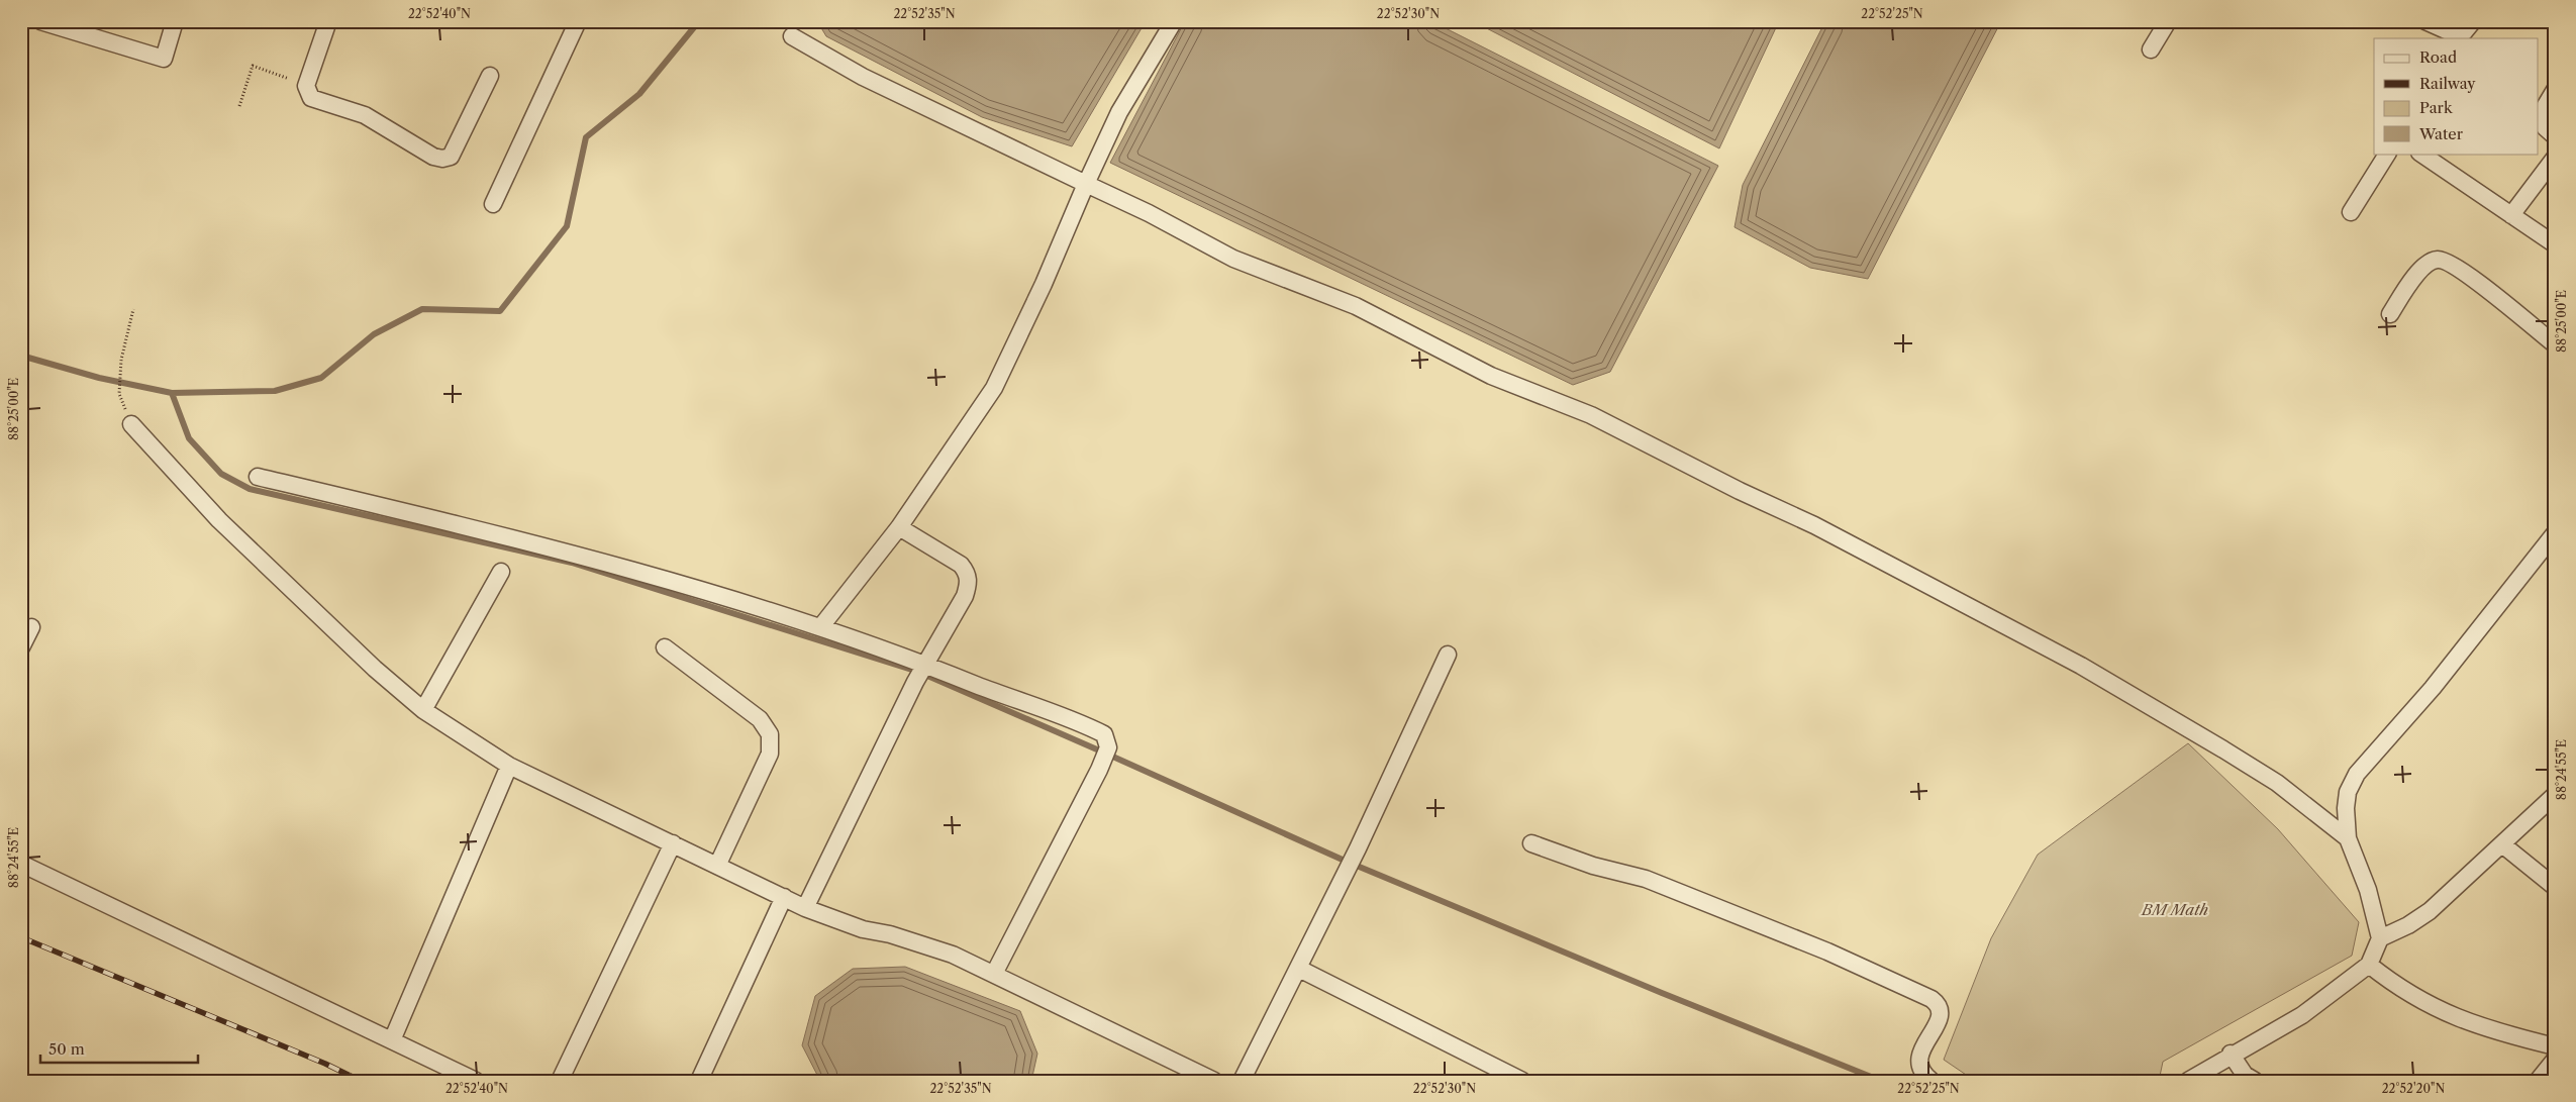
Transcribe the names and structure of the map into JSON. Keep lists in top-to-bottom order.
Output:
{
  "parks": ["BM Math"],
  "legend": [
    "Road",
    "Railway",
    "Park",
    "Water"
  ],
  "scale_bar": "50 m",
  "coordinates": [
    "22°52'40\"N",
    "22°52'35\"N",
    "22°52'30\"N",
    "22°52'25\"N",
    "88°25'00\"E",
    "88°24'55\"E",
    "22°52'20\"N"
  ]
}
